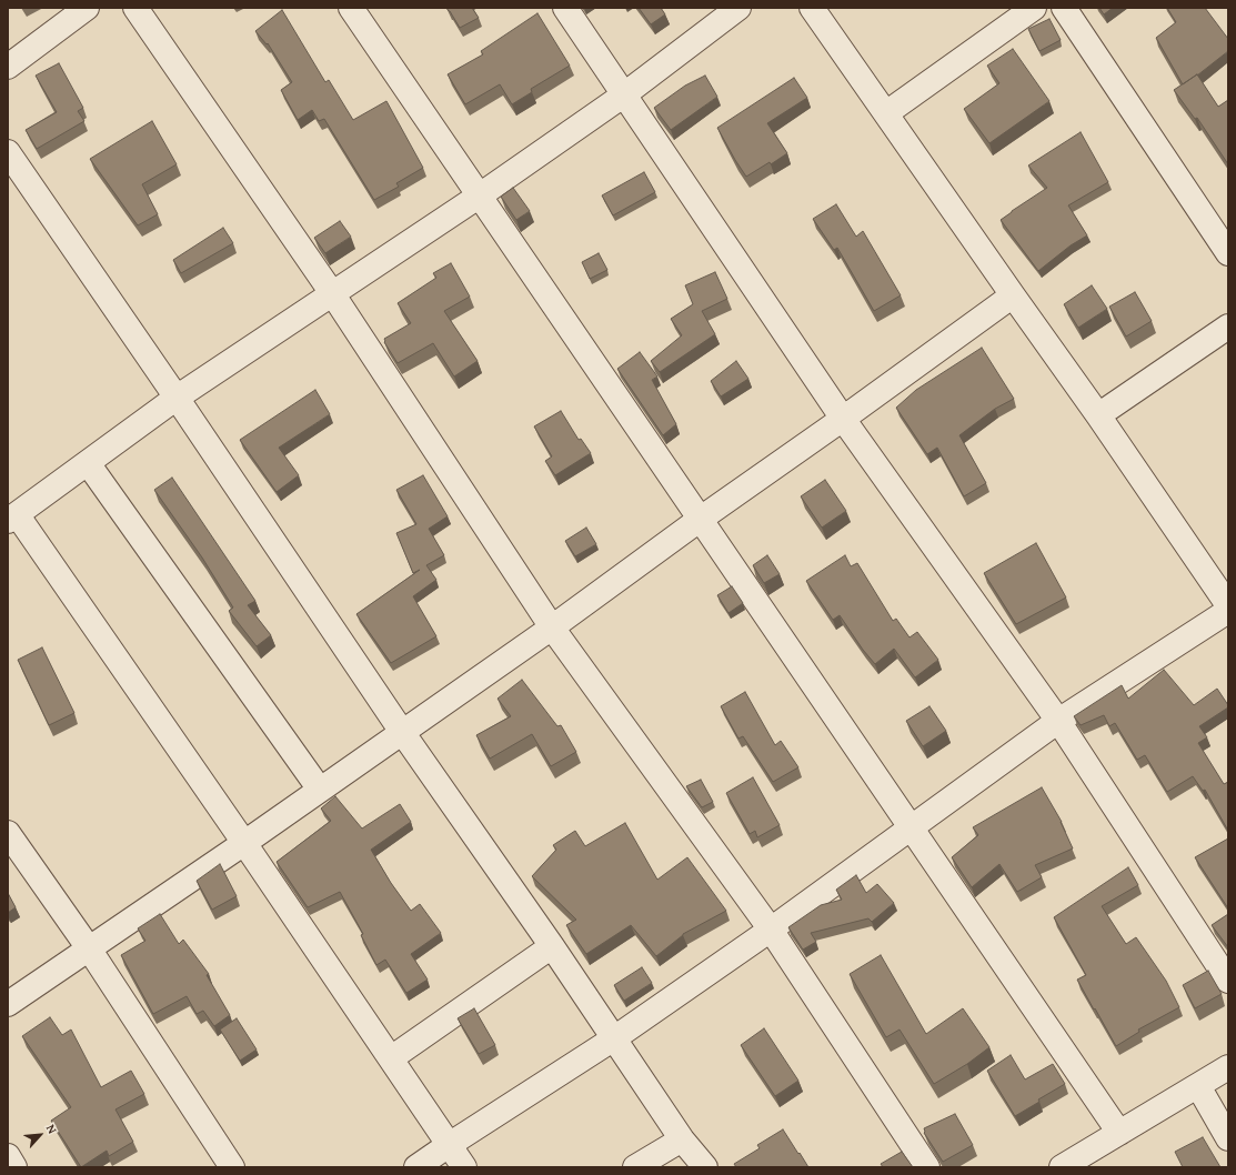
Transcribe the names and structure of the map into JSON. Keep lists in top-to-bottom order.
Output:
{
  "north": "top right"
}
